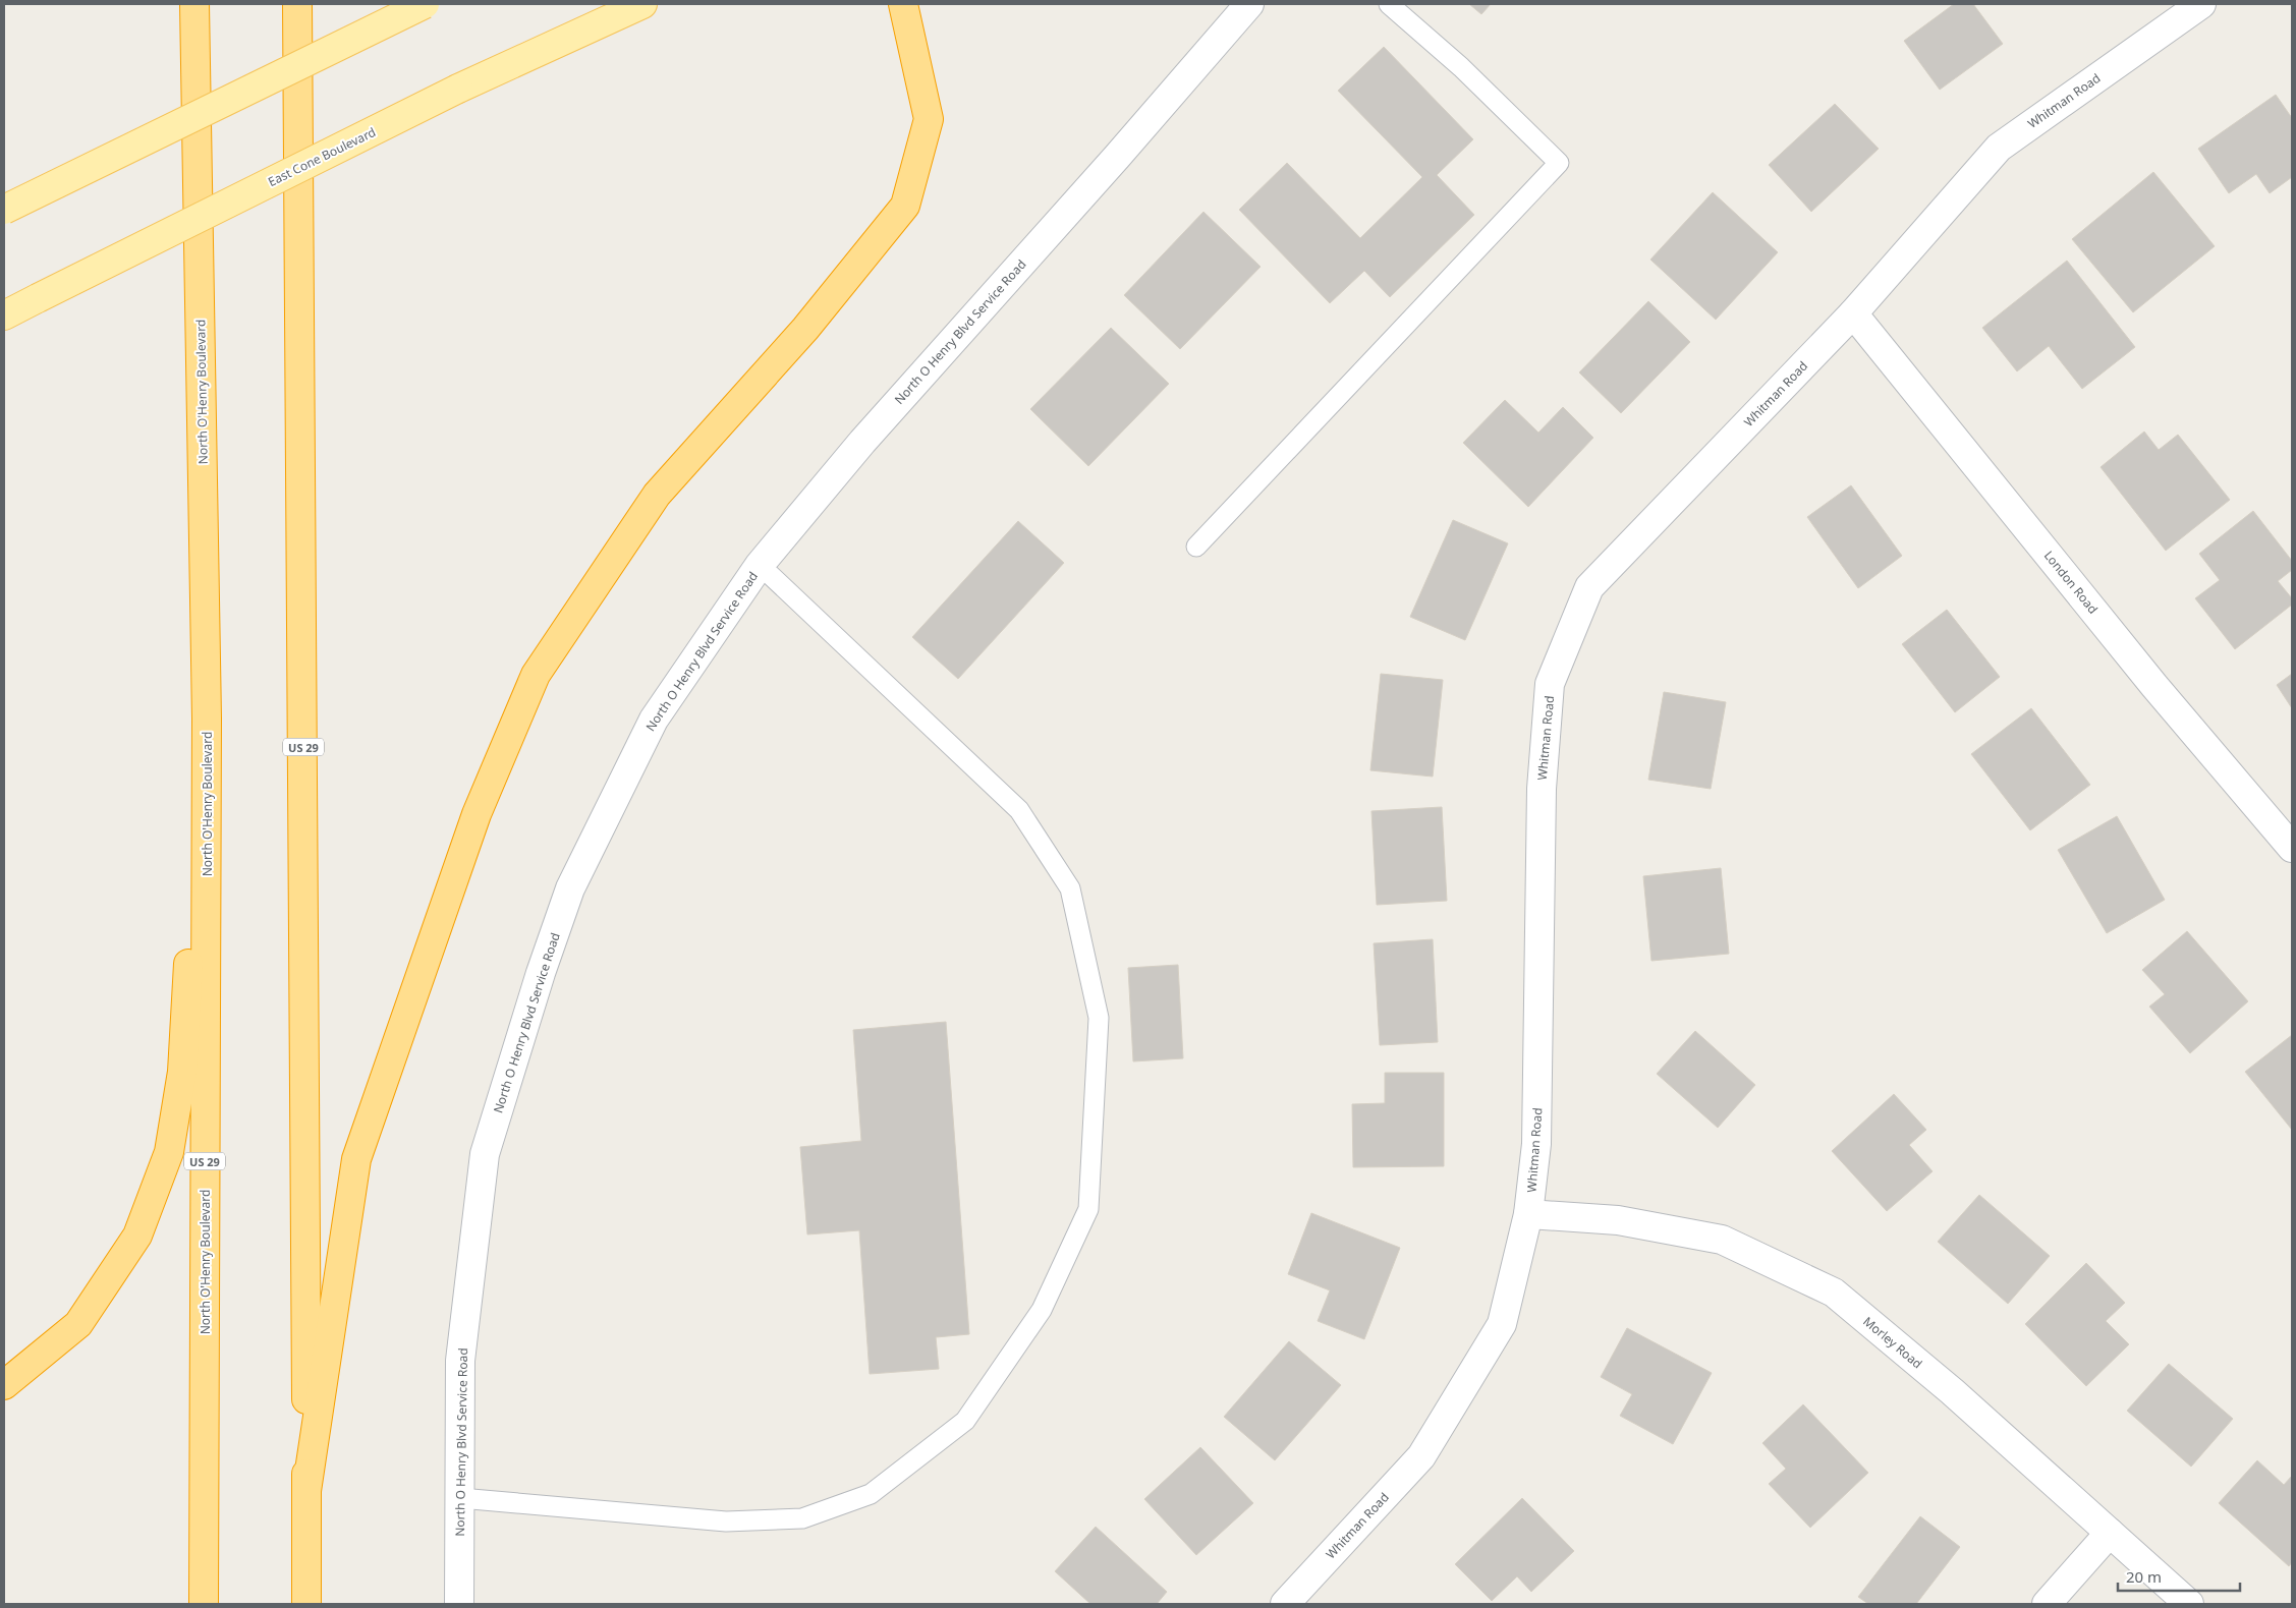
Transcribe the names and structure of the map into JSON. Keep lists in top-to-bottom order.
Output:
{
  "streets": {
    "highway": ["North O'Henry Boulevard", "US 29"],
    "main road": ["East Cone Boulevard"],
    "street": [
      "Whitman Road",
      "North O Henry Blvd Service Road",
      "London Road",
      "Morley Road"
    ]
  },
  "crossings": [
    ["Whitman Road", "London Road"],
    ["Whitman Road", "Morley Road"]
  ],
  "scale_bar": "20 m"
}
